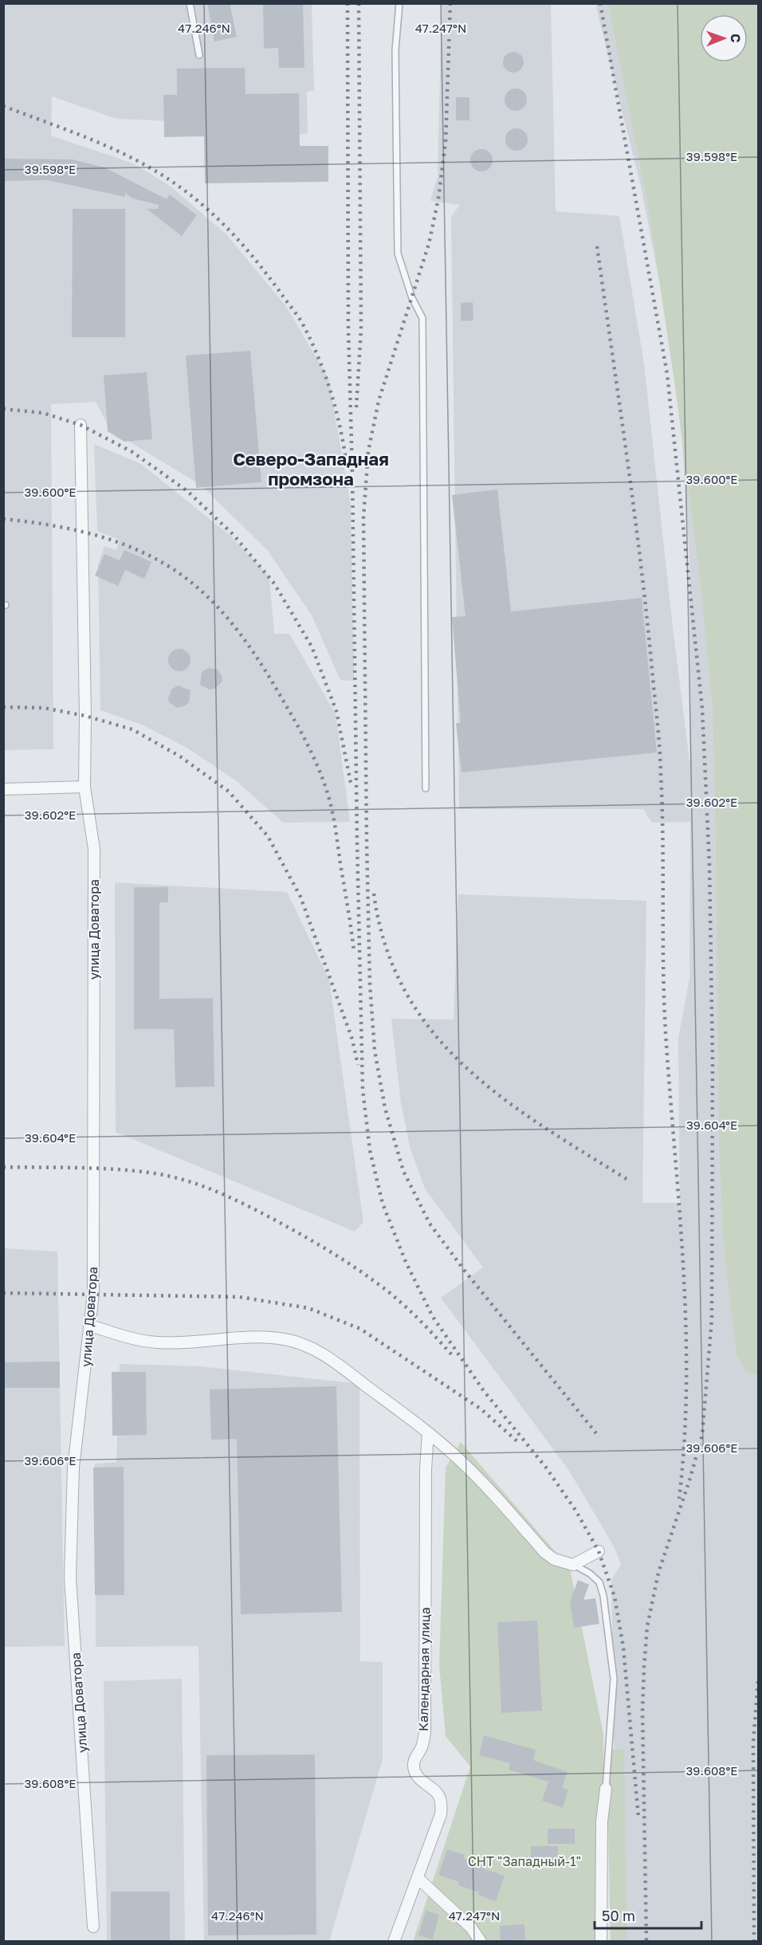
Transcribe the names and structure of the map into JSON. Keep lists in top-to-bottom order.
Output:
{
  "streets": {
    "street": ["улица Доватора", "Календарная улица"]
  },
  "districts": ["Северо-Западная промзона"],
  "parks": ["СНТ \"Западный-1\""],
  "scale_bar": "50 m",
  "north": "right",
  "coordinates": [
    "47.246°N",
    "47.247°N",
    "39.598°E",
    "39.600°E",
    "39.602°E",
    "39.604°E",
    "39.606°E",
    "39.608°E"
  ]
}
